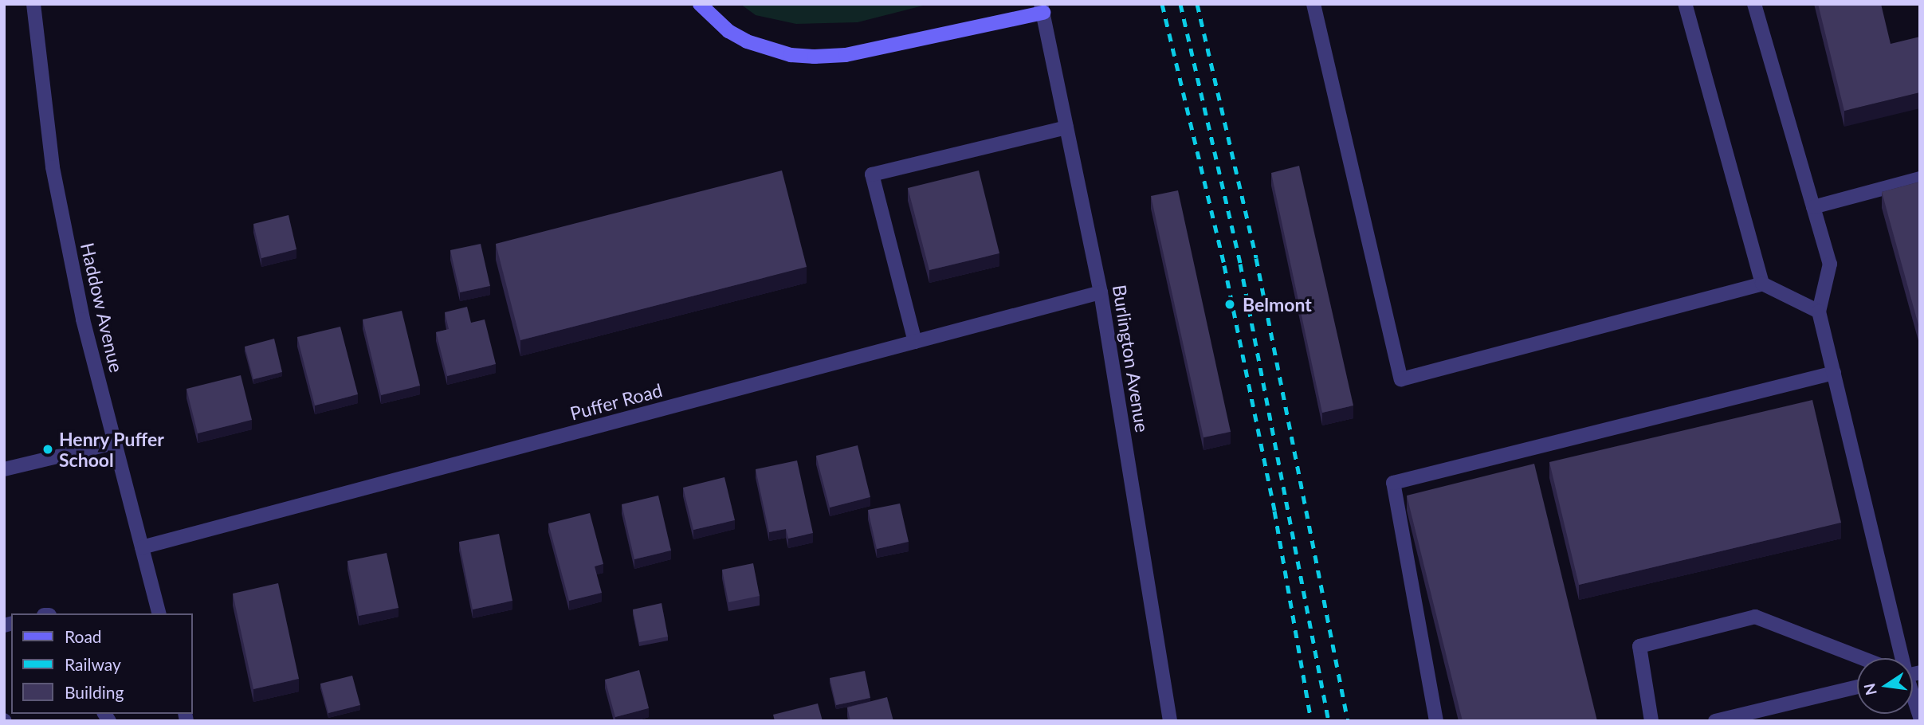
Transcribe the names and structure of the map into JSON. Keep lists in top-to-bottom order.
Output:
{
  "streets": {
    "street": ["Haddow Avenue", "Burlington Avenue", "Puffer Road"]
  },
  "crossings": [
    ["Haddow Avenue", "Puffer Road"],
    ["Burlington Avenue", "Puffer Road"]
  ],
  "places": ["Belmont", "Henry Puffer School"],
  "legend": ["Road", "Railway", "Building"],
  "north": "left"
}
